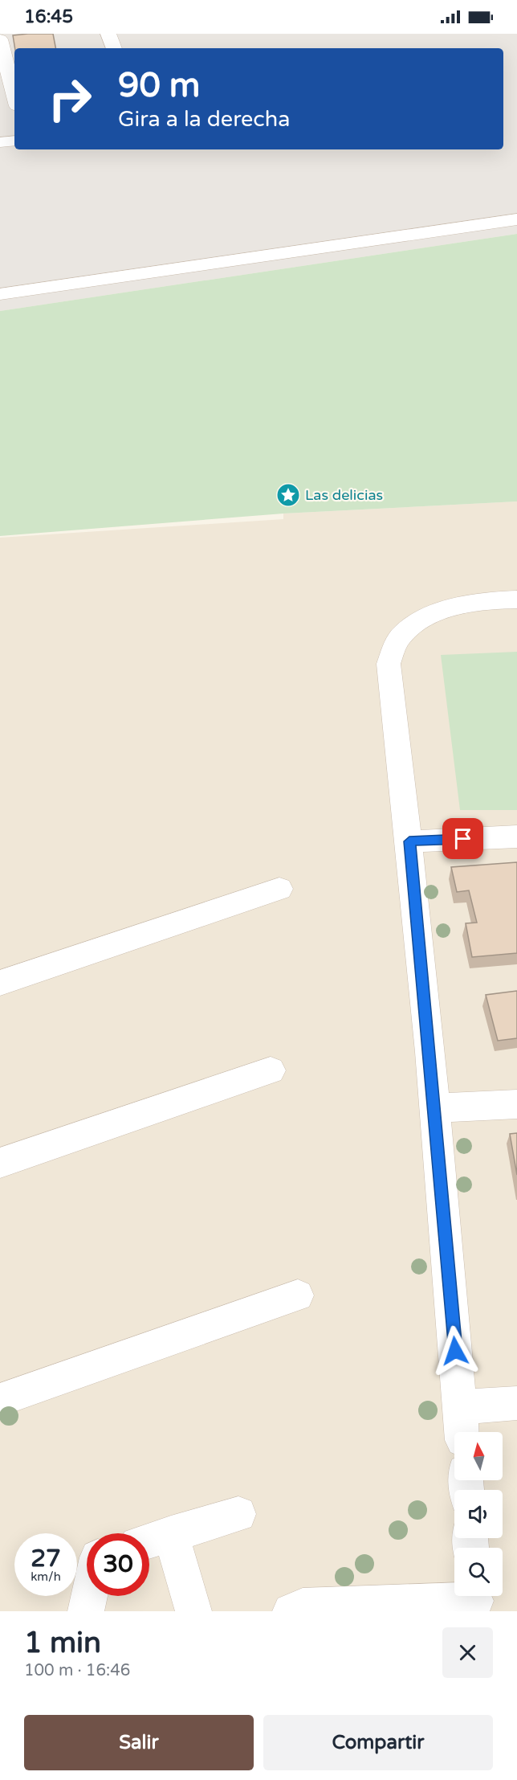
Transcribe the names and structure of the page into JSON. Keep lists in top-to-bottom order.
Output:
{
  "places": {
    "place": ["Las delicias"]
  },
  "north": "top",
  "page": {
    "status": "16:45",
    "turn": ["90 m", "Gira a la derecha"],
    "speed": "27 km/h",
    "limit": "30",
    "heading": ["1 min", "100 m · 16:46"],
    "buttons": ["Salir", "Compartir"]
  }
}
